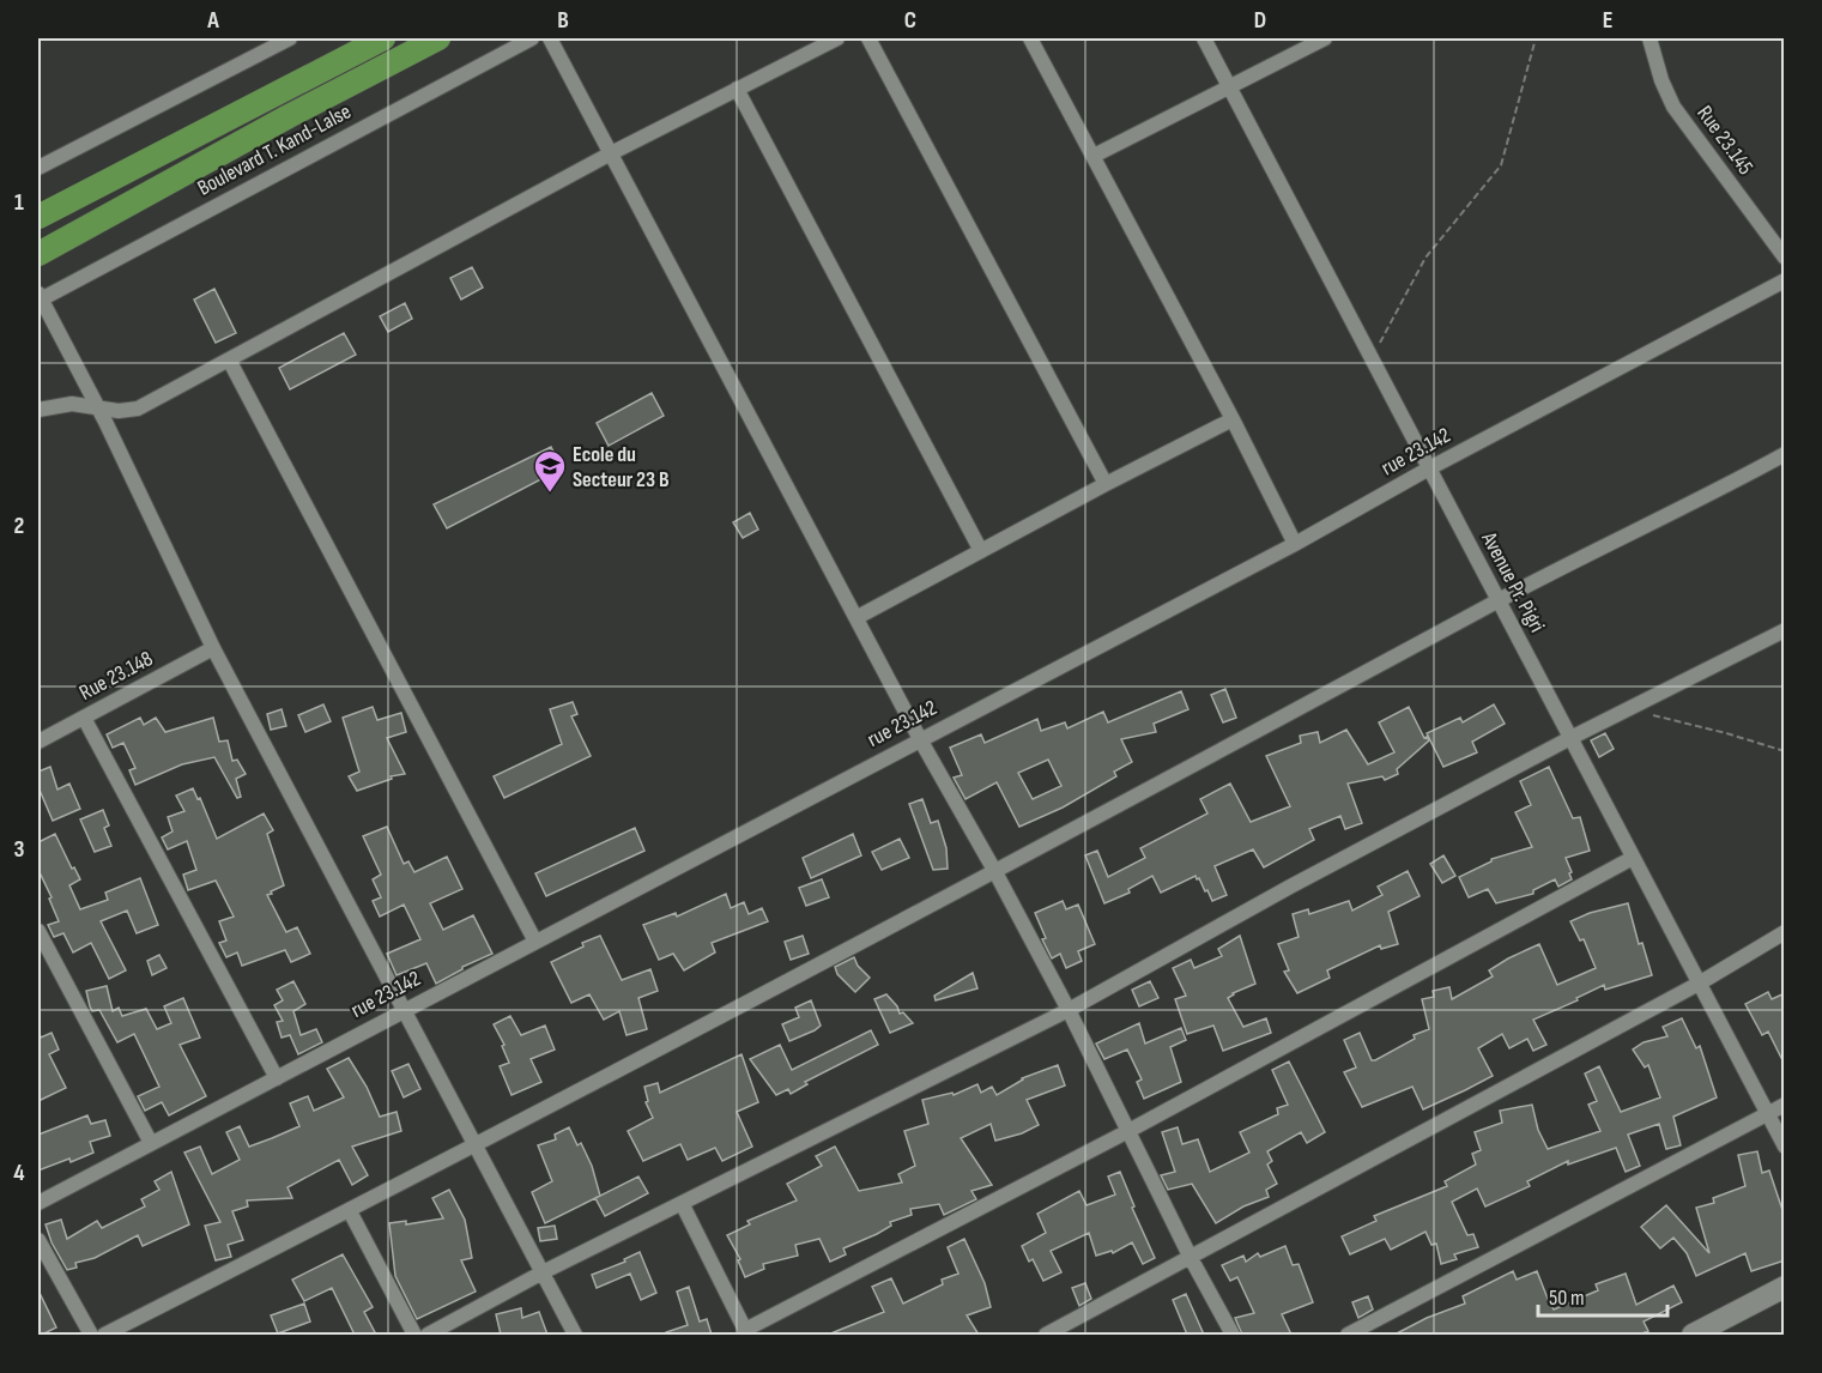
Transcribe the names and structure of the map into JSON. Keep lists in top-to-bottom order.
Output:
{
  "streets": {
    "street": [
      "Rue 23.145",
      "Boulevard T. Kand-Lalse",
      "rue 23.142",
      "Avenue Pr. Pigri",
      "Rue 23.148"
    ]
  },
  "crossings": [
    ["rue 23.142", "Avenue Pr. Pigri"]
  ],
  "places": {
    "school or university": ["Ecole du Secteur 23 B"]
  },
  "scale_bar": "50 m",
  "grid": {
    "columns": [
      "A",
      "B",
      "C",
      "D",
      "E"
    ],
    "rows": [
      "1",
      "2",
      "3",
      "4"
    ]
  }
}
